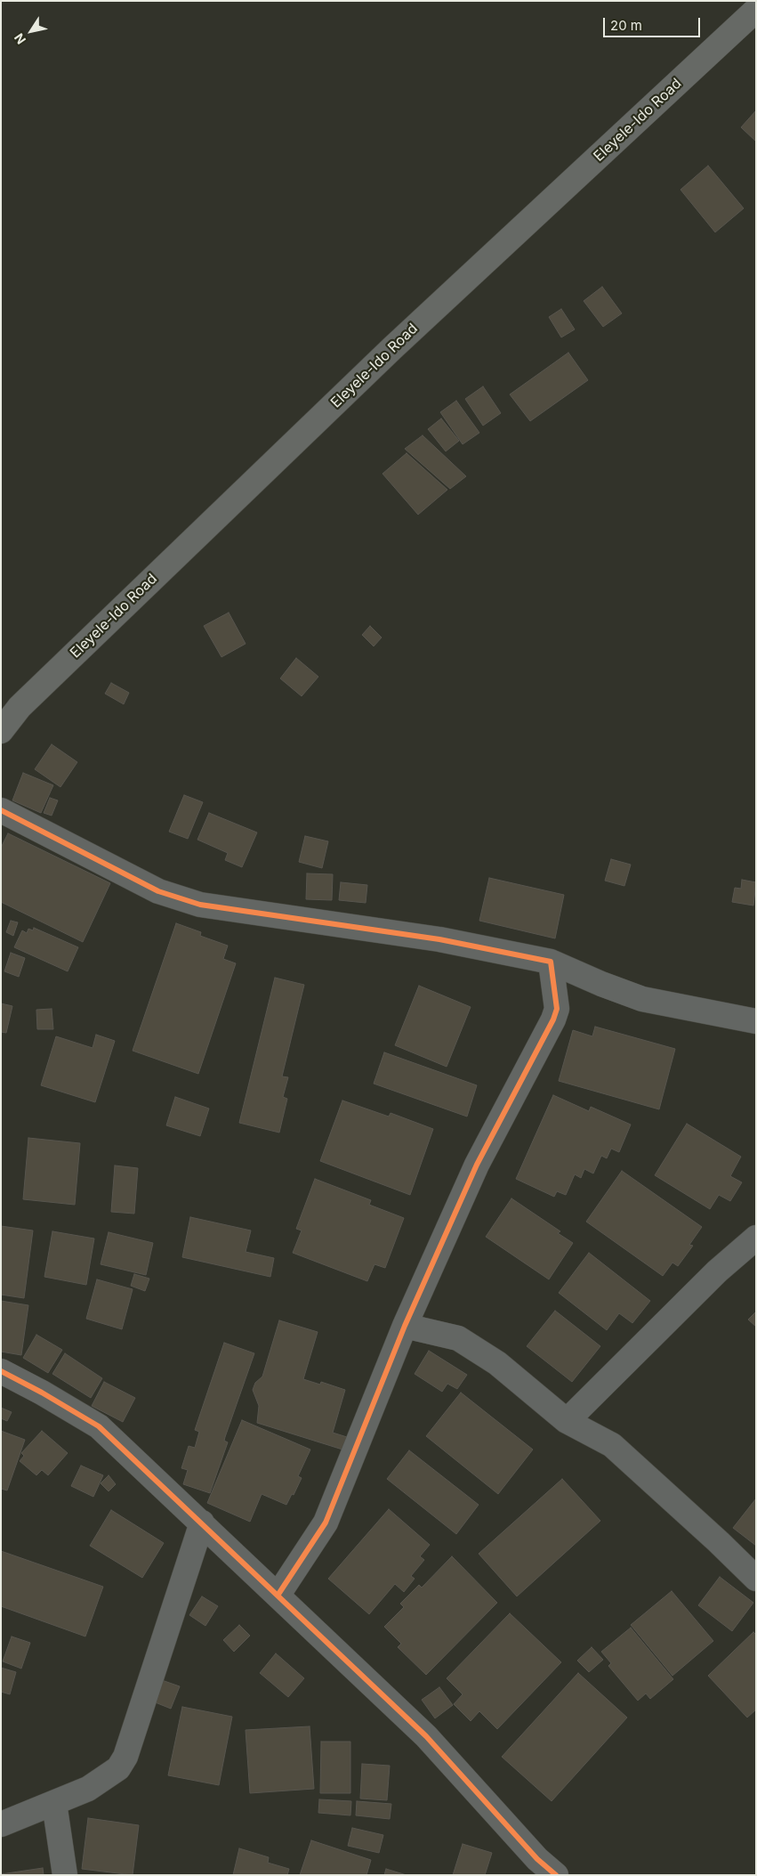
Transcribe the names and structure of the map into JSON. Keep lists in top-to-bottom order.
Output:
{
  "streets": {
    "main road": ["Eleyele-Ido Road"]
  },
  "scale_bar": "20 m",
  "north": "bottom left"
}
